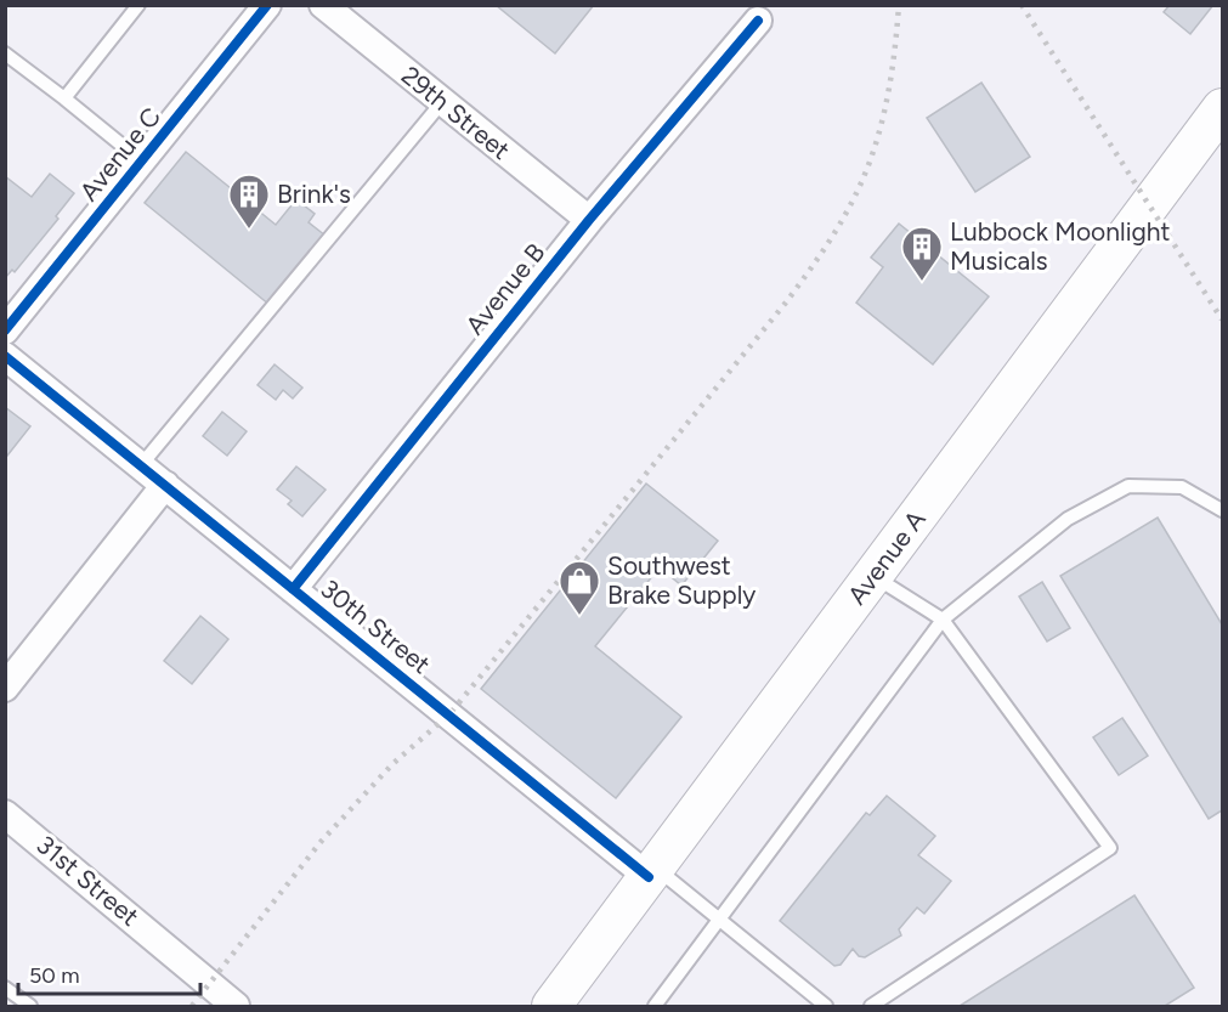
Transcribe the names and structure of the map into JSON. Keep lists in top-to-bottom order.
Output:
{
  "streets": {
    "main road": ["Avenue A"],
    "street": [
      "29th Street",
      "Avenue C",
      "Avenue B",
      "30th Street",
      "31st Street"
    ]
  },
  "crossings": [
    ["29th Street", "Avenue B"],
    ["Avenue B", "30th Street"],
    ["Avenue A", "30th Street"]
  ],
  "places": {
    "building": ["Brink's", "Lubbock Moonlight Musicals"],
    "shop": ["Southwest Brake Supply"]
  },
  "scale_bar": "50 m"
}
